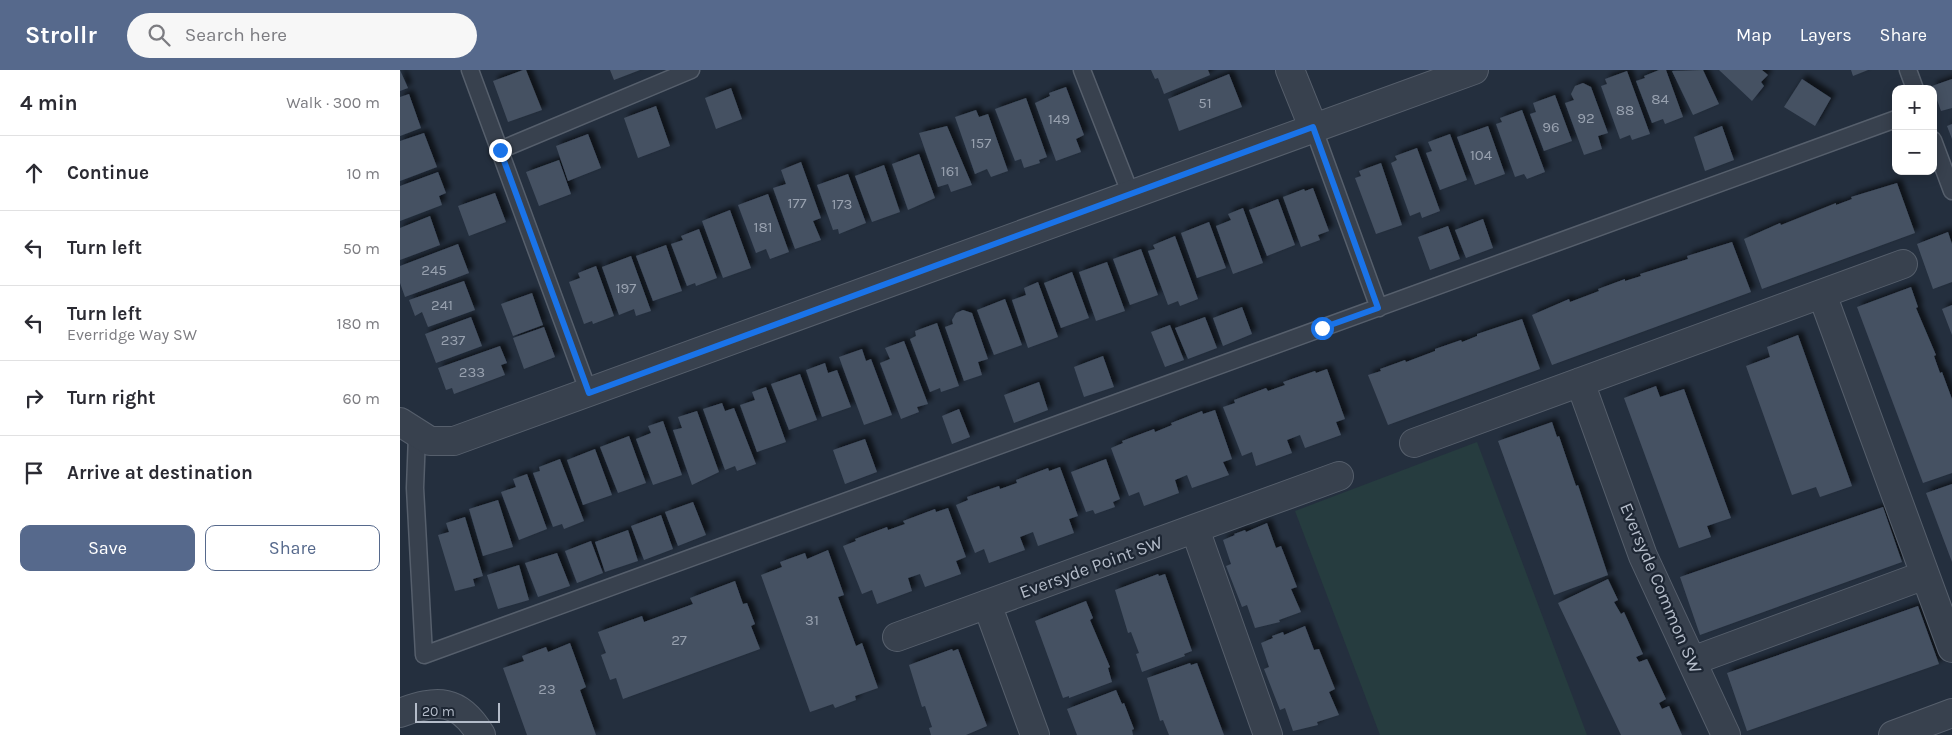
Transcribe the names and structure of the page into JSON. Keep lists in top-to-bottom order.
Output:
{
  "streets": {
    "street": ["Eversyde Point SW", "Eversyde Common SW"]
  },
  "house_numbers": [
    "84",
    "51",
    "88",
    "92",
    "149",
    "96",
    "157",
    "104",
    "161",
    "177",
    "173",
    "181",
    "245",
    "197",
    "241",
    "237",
    "233",
    "31",
    "27",
    "23"
  ],
  "scale_bar": "20 m",
  "page": {
    "header": "Strollr",
    "search": "Search here",
    "nav": ["Map", "Layers", "Share"],
    "heading": ["4 min", "Walk · 300 m"],
    "map_buttons": ["+", "−"],
    "list": [
      ["Continue", "10 m"],
      ["Turn left", "50 m"],
      ["Turn left", "Everridge Way SW", "180 m"],
      ["Turn right", "60 m"],
      "Arrive at destination"
    ],
    "buttons": ["Save", "Share"],
    "scale": "20 m"
  }
}
